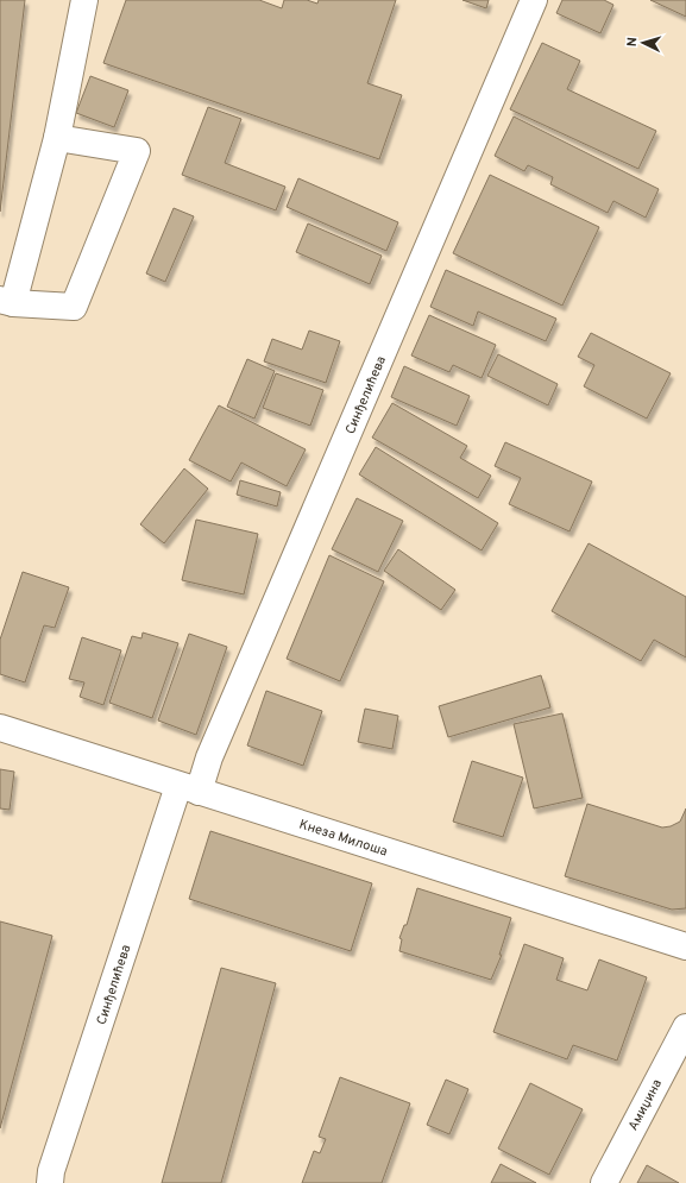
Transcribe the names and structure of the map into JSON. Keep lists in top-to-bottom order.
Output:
{
  "streets": {
    "street": ["Синђелићева", "Кнеза Милоша", "Амиџина"]
  },
  "crossings": [
    ["Синђелићева", "Кнеза Милоша"]
  ],
  "north": "left"
}
